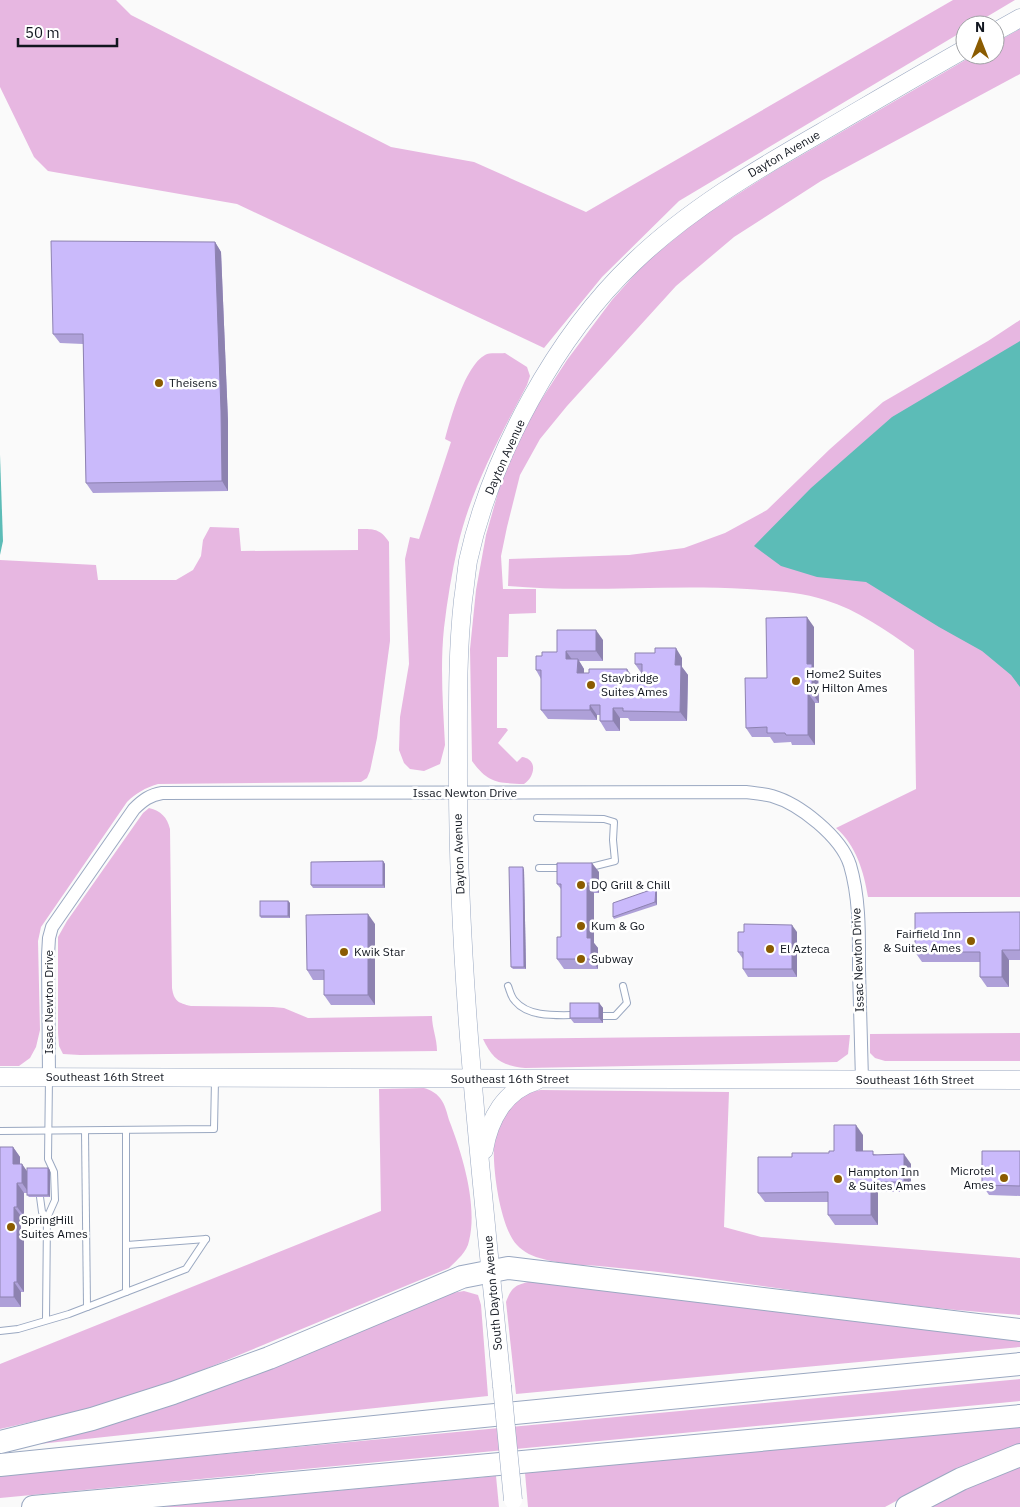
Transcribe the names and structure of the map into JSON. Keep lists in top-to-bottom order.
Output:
{
  "streets": {
    "main road": ["Dayton Avenue", "Southeast 16th Street", "South Dayton Avenue"],
    "street": ["Issac Newton Drive"]
  },
  "crossings": [
    ["Dayton Avenue", "Issac Newton Drive"],
    ["Dayton Avenue", "Southeast 16th Street"],
    ["Dayton Avenue", "South Dayton Avenue"],
    ["Issac Newton Drive", "Southeast 16th Street"],
    ["Southeast 16th Street", "South Dayton Avenue"]
  ],
  "places": [
    "Theisens",
    "Home2 Suites by Hilton Ames",
    "Staybridge Suites Ames",
    "DQ Grill & Chill",
    "Kum & Go",
    "Fairfield Inn & Suites Ames",
    "El Azteca",
    "Kwik Star",
    "Subway",
    "Microtel Ames",
    "Hampton Inn & Suites Ames",
    "SpringHill Suites Ames"
  ],
  "scale_bar": "50 m",
  "north": "top"
}
